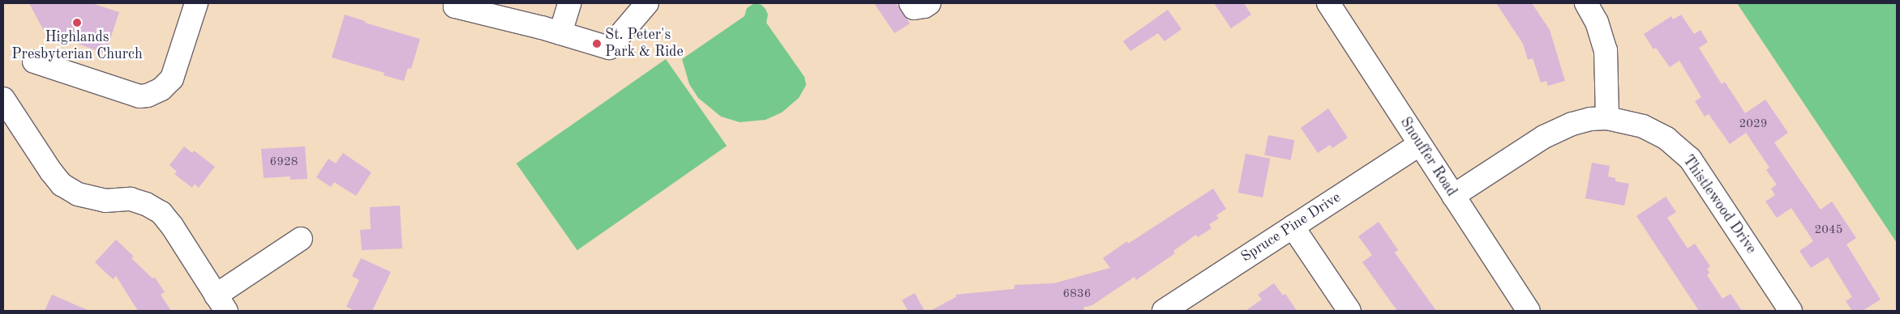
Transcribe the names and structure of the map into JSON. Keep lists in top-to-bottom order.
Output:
{
  "streets": {
    "street": ["Snouffer Road", "Thistlewood Drive", "Spruce Pine Drive"]
  },
  "crossings": [
    ["Snouffer Road", "Thistlewood Drive"],
    ["Snouffer Road", "Spruce Pine Drive"]
  ],
  "places": ["Highlands Presbyterian Church", "St. Peter's Park & Ride"],
  "house_numbers": [
    "2029",
    "6928",
    "2045",
    "6836"
  ]
}
